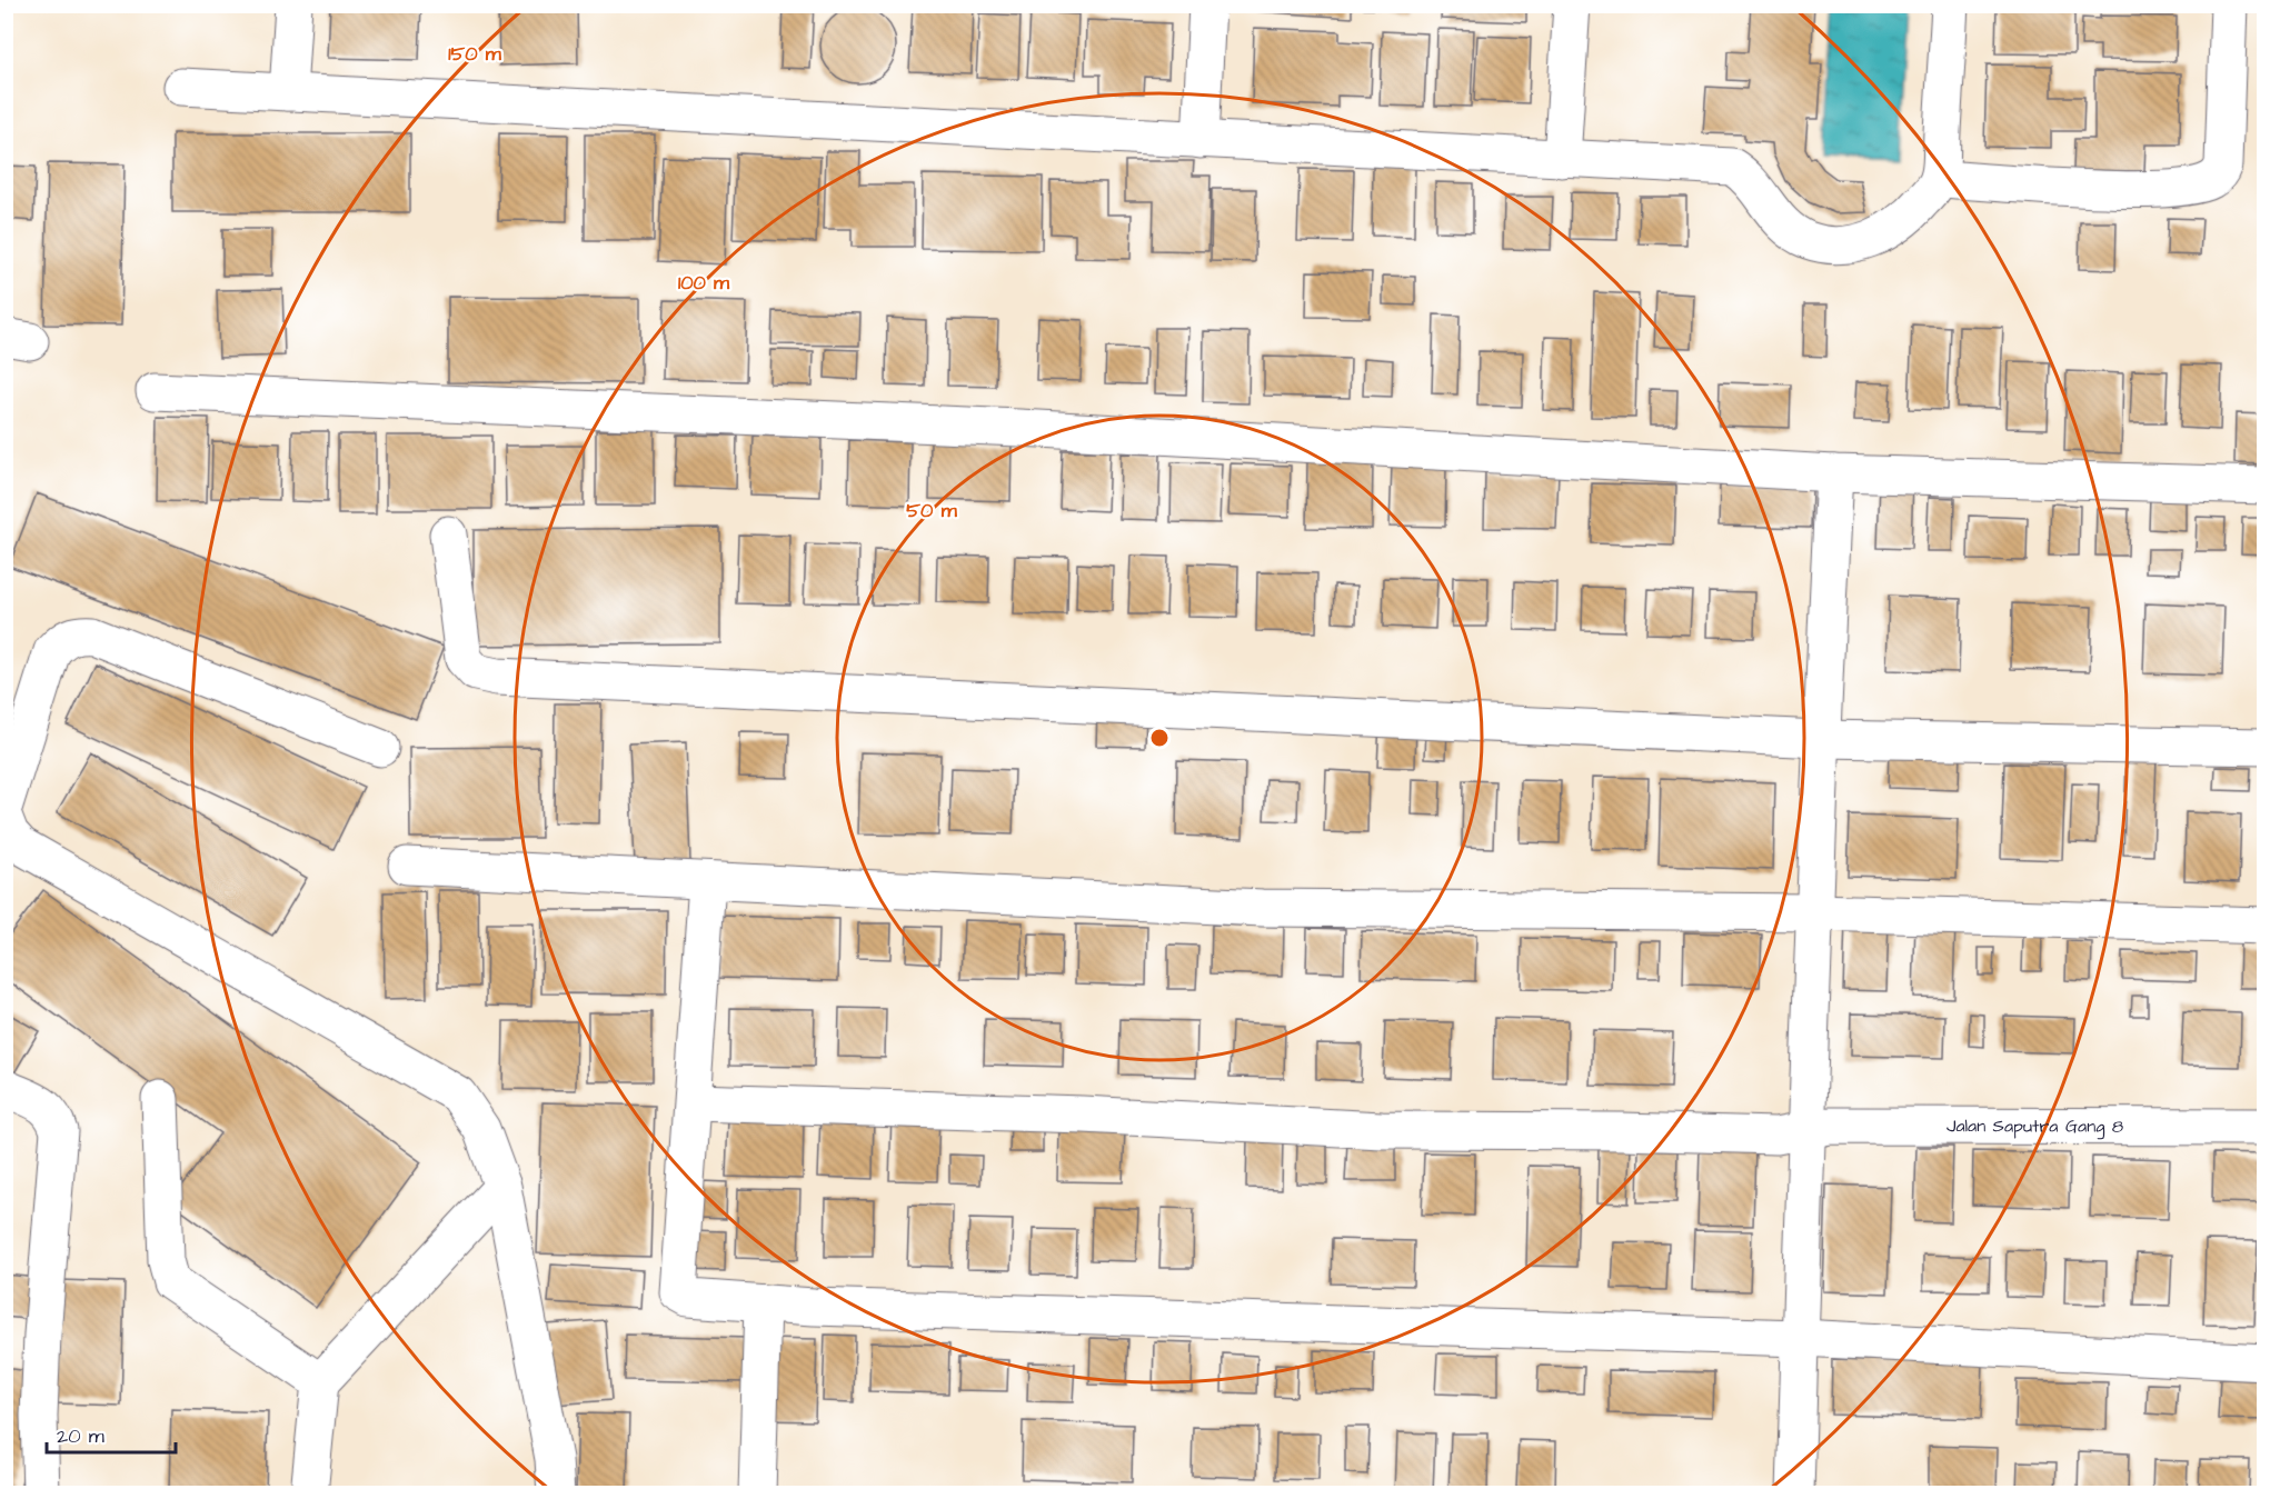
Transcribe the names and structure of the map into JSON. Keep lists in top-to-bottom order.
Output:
{
  "streets": {
    "street": ["Jalan Saputra Gang 8"]
  },
  "scale_bar": "20 m",
  "rings": ["150 m", "100 m", "50 m"]
}
